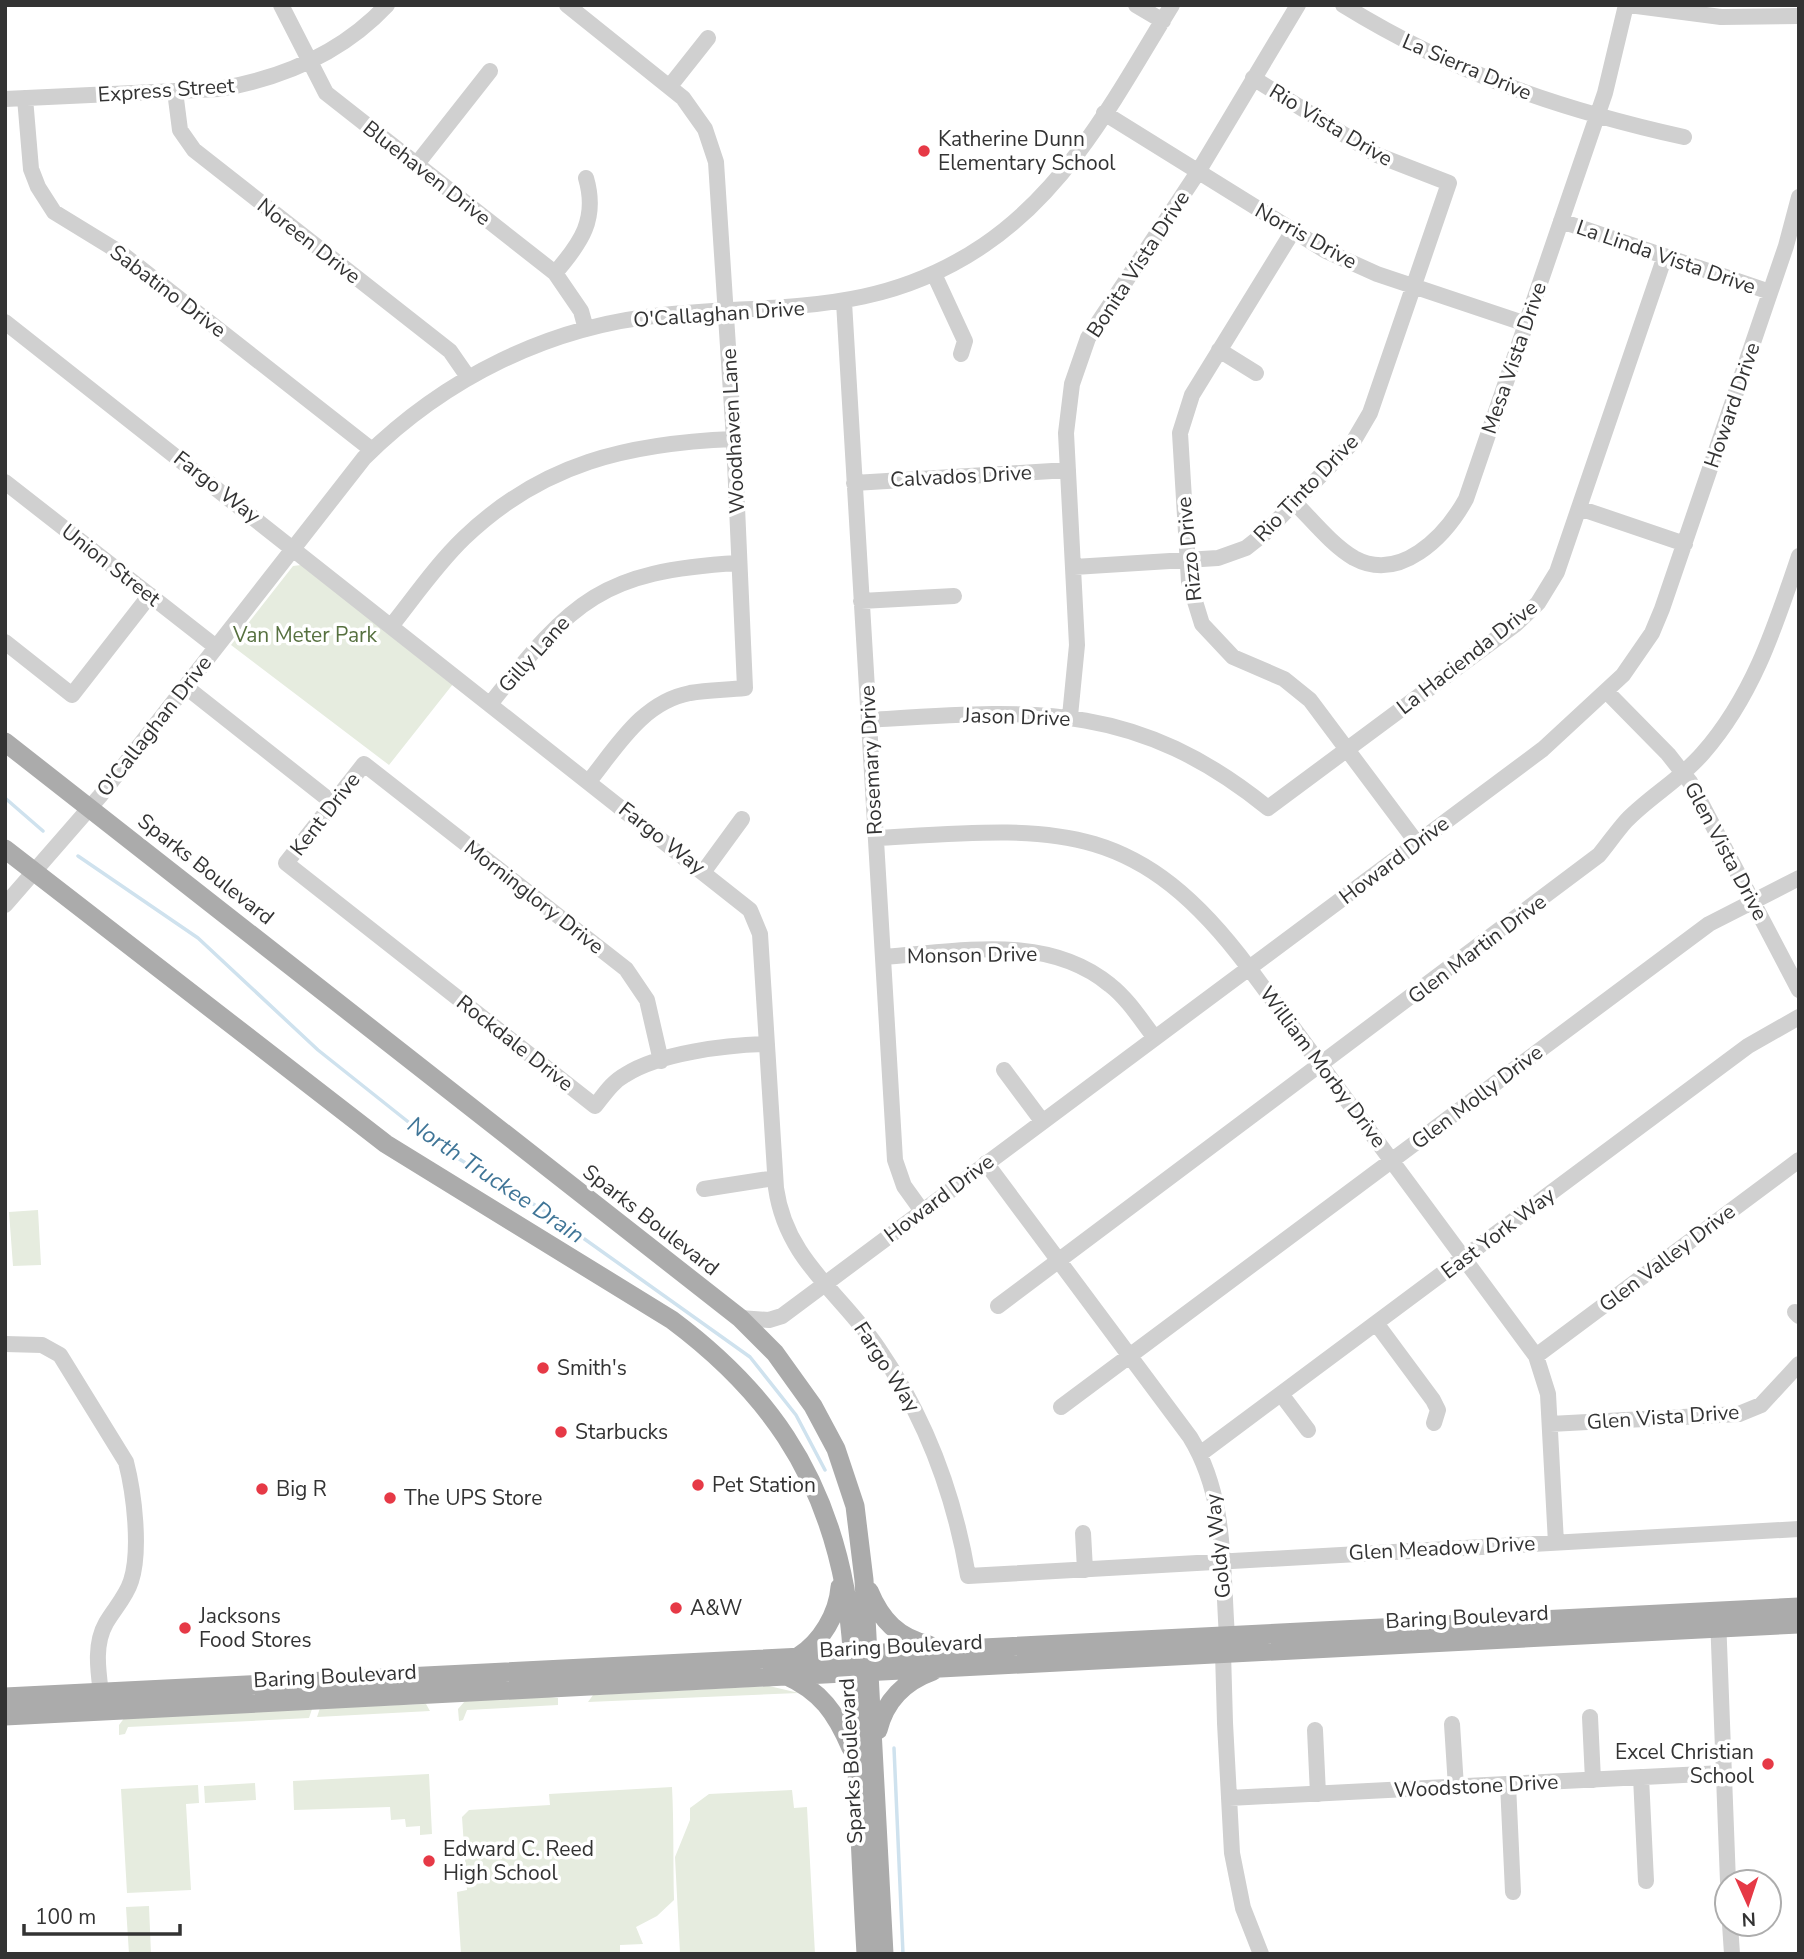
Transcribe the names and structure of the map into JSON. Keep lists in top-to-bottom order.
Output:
{
  "streets": {
    "main road": ["Sparks Boulevard", "Baring Boulevard"],
    "street": [
      "La Sierra Drive",
      "Express Street",
      "Rio Vista Drive",
      "Bluehaven Drive",
      "Norris Drive",
      "Noreen Drive",
      "La Linda Vista Drive",
      "Bonita Vista Drive",
      "Sabatino Drive",
      "O'Callaghan Drive",
      "Mesa Vista Drive",
      "Howard Drive",
      "Woodhaven Lane",
      "Calvados Drive",
      "Fargo Way",
      "Rio Tinto Drive",
      "Rizzo Drive",
      "Union Street",
      "Gilly Lane",
      "La Hacienda Drive",
      "Jason Drive",
      "Rosemary Drive",
      "Kent Drive",
      "Glen Vista Drive",
      "Morninglory Drive",
      "Glen Martin Drive",
      "Monson Drive",
      "Rockdale Drive",
      "William Morby Drive",
      "Glen Molly Drive",
      "East York Way",
      "Glen Valley Drive",
      "Goldy Way",
      "Glen Meadow Drive",
      "Woodstone Drive"
    ]
  },
  "crossings": [
    ["La Sierra Drive", "Mesa Vista Drive"],
    ["Express Street", "Bluehaven Drive"],
    ["Express Street", "Noreen Drive"],
    ["Express Street", "Sabatino Drive"],
    ["Rio Vista Drive", "Bonita Vista Drive"],
    ["Rio Vista Drive", "Rio Tinto Drive"],
    ["Bluehaven Drive", "O'Callaghan Drive"],
    ["Norris Drive", "Bonita Vista Drive"],
    ["Norris Drive", "O'Callaghan Drive"],
    ["Norris Drive", "Mesa Vista Drive"],
    ["Norris Drive", "Rio Tinto Drive"],
    ["Norris Drive", "Rizzo Drive"],
    ["Noreen Drive", "O'Callaghan Drive"],
    ["La Linda Vista Drive", "Mesa Vista Drive"],
    ["La Linda Vista Drive", "Howard Drive"],
    ["La Linda Vista Drive", "La Hacienda Drive"],
    ["Bonita Vista Drive", "Calvados Drive"],
    ["Bonita Vista Drive", "Rio Tinto Drive"],
    ["Bonita Vista Drive", "Jason Drive"],
    ["Sabatino Drive", "O'Callaghan Drive"],
    ["O'Callaghan Drive", "Woodhaven Lane"],
    ["O'Callaghan Drive", "Fargo Way"],
    ["O'Callaghan Drive", "Union Street"],
    ["O'Callaghan Drive", "Rosemary Drive"],
    ["O'Callaghan Drive", "Sparks Boulevard"],
    ["Mesa Vista Drive", "Rio Tinto Drive"],
    ["Howard Drive", "Fargo Way"],
    ["Howard Drive", "Rizzo Drive"],
    ["Howard Drive", "Rosemary Drive"],
    ["Howard Drive", "Glen Vista Drive"],
    ["Howard Drive", "Sparks Boulevard"],
    ["Howard Drive", "Monson Drive"],
    ["Howard Drive", "William Morby Drive"],
    ["Howard Drive", "Goldy Way"],
    ["Woodhaven Lane", "Fargo Way"],
    ["Woodhaven Lane", "Gilly Lane"],
    ["Calvados Drive", "Rosemary Drive"],
    ["Fargo Way", "Gilly Lane"],
    ["Fargo Way", "Rockdale Drive"],
    ["Fargo Way", "Glen Meadow Drive"],
    ["Rio Tinto Drive", "Rizzo Drive"],
    ["Rizzo Drive", "La Hacienda Drive"],
    ["La Hacienda Drive", "Jason Drive"],
    ["Jason Drive", "Rosemary Drive"],
    ["Rosemary Drive", "Monson Drive"],
    ["Rosemary Drive", "William Morby Drive"],
    ["Kent Drive", "Morninglory Drive"],
    ["Kent Drive", "Rockdale Drive"],
    ["Glen Vista Drive", "Glen Martin Drive"],
    ["Glen Vista Drive", "William Morby Drive"],
    ["Glen Vista Drive", "Glen Molly Drive"],
    ["Sparks Boulevard", "Baring Boulevard"],
    ["Morninglory Drive", "Rockdale Drive"],
    ["Glen Martin Drive", "William Morby Drive"],
    ["Glen Martin Drive", "Goldy Way"],
    ["William Morby Drive", "Glen Molly Drive"],
    ["William Morby Drive", "East York Way"],
    ["William Morby Drive", "Glen Valley Drive"],
    ["William Morby Drive", "Glen Meadow Drive"],
    ["Glen Molly Drive", "Goldy Way"],
    ["East York Way", "Goldy Way"],
    ["Goldy Way", "Glen Meadow Drive"],
    ["Goldy Way", "Baring Boulevard"],
    ["Goldy Way", "Woodstone Drive"]
  ],
  "water": ["North Truckee Drain"],
  "parks": ["Van Meter Park"],
  "places": [
    "Katherine Dunn Elementary School",
    "Smith's",
    "Starbucks",
    "Pet Station",
    "Big R",
    "The UPS Store",
    "A&W",
    "Jacksons Food Stores",
    "Excel Christian School",
    "Edward C. Reed High School"
  ],
  "scale_bar": "100 m",
  "north": "bottom"
}
